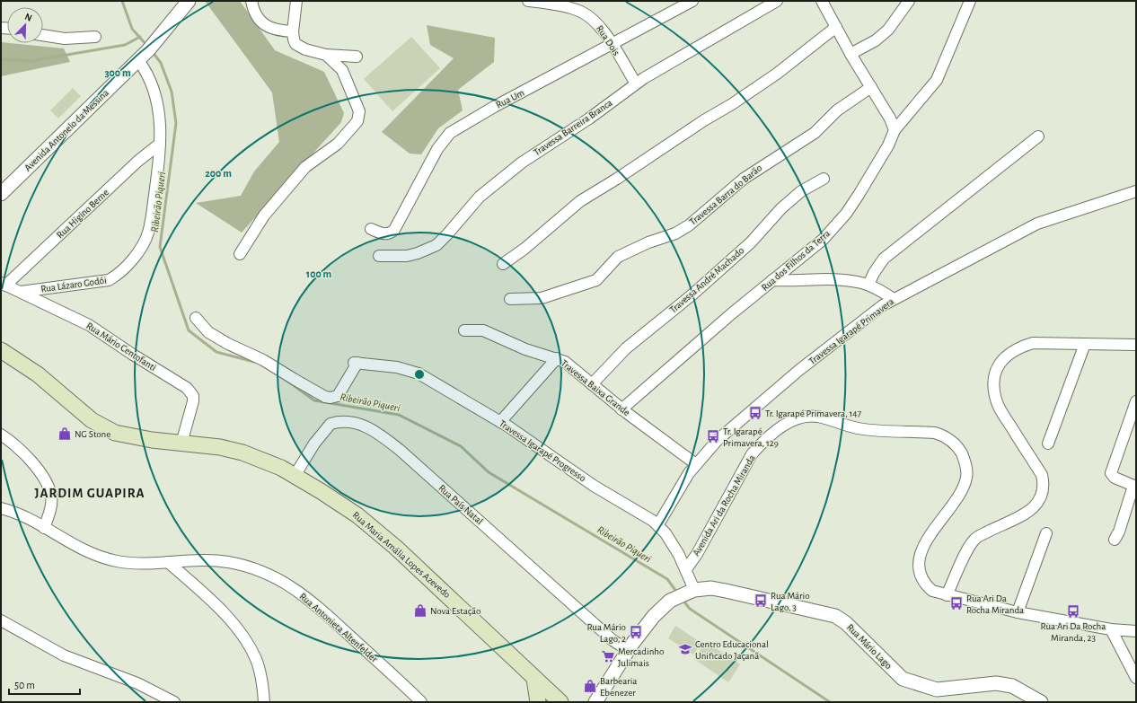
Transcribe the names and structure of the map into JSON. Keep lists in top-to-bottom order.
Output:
{
  "streets": {
    "main road": ["Rua Maria Amália Lopes Azevedo"],
    "street": [
      "Rua Dois",
      "Rua Um",
      "Travessa Barreira Branca",
      "Avenida Antonelo da Messina",
      "Travessa Barra do Barão",
      "Rua Higino Berne",
      "Rua dos Filhos da Terra",
      "Travessa André Machado",
      "Rua Lázaro Godói",
      "Travessa Igarapé Primavera",
      "Rua Mário Centofanti",
      "Travessa Baixa Grande",
      "Travessa Igarapé Progresso",
      "Rua País Natal",
      "Avenida Ari da Rocha Miranda",
      "Rua Antonieta Altenfelder",
      "Rua Mário Lago"
    ]
  },
  "crossings": [
    ["Rua Dois", "Rua Um"],
    ["Rua Dois", "Travessa Barreira Branca"],
    ["Rua Higino Berne", "Rua Lázaro Godói"],
    ["Rua Higino Berne", "Rua Mário Centofanti"],
    ["Rua dos Filhos da Terra", "Travessa Baixa Grande"],
    ["Travessa André Machado", "Travessa Baixa Grande"],
    ["Rua Lázaro Godói", "Rua Mário Centofanti"],
    ["Travessa Igarapé Primavera", "Travessa Baixa Grande"],
    ["Travessa Igarapé Primavera", "Travessa Igarapé Progresso"],
    ["Rua Mário Centofanti", "Rua Maria Amália Lopes Azevedo"],
    ["Travessa Igarapé Progresso", "Avenida Ari da Rocha Miranda"],
    ["Travessa Igarapé Progresso", "Rua Mário Lago"],
    ["Rua País Natal", "Rua Maria Amália Lopes Azevedo"],
    ["Rua País Natal", "Rua Mário Lago"]
  ],
  "districts": ["JARDIM GUAPIRA"],
  "water": ["Ribeirão Piqueri"],
  "places": {
    "bus stop": [
      "Tr. Igarapé Primavera, 147",
      "Tr. Igarapé Primavera, 129",
      "Rua Mário Lago, 3",
      "Rua Ari Da Rocha Miranda",
      "Rua Ari Da Rocha Miranda, 23",
      "Rua Mário Lago, 2"
    ],
    "shop": ["NG Stone", "Nova Estação", "Barbearia Ebenezer"],
    "school or university": ["Centro Educacional Unificado Jaçanã"],
    "supermarket": ["Mercadinho Julimais"]
  },
  "scale_bar": "50 m",
  "north": "top right",
  "rings": ["300 m", "200 m", "100 m"]
}
